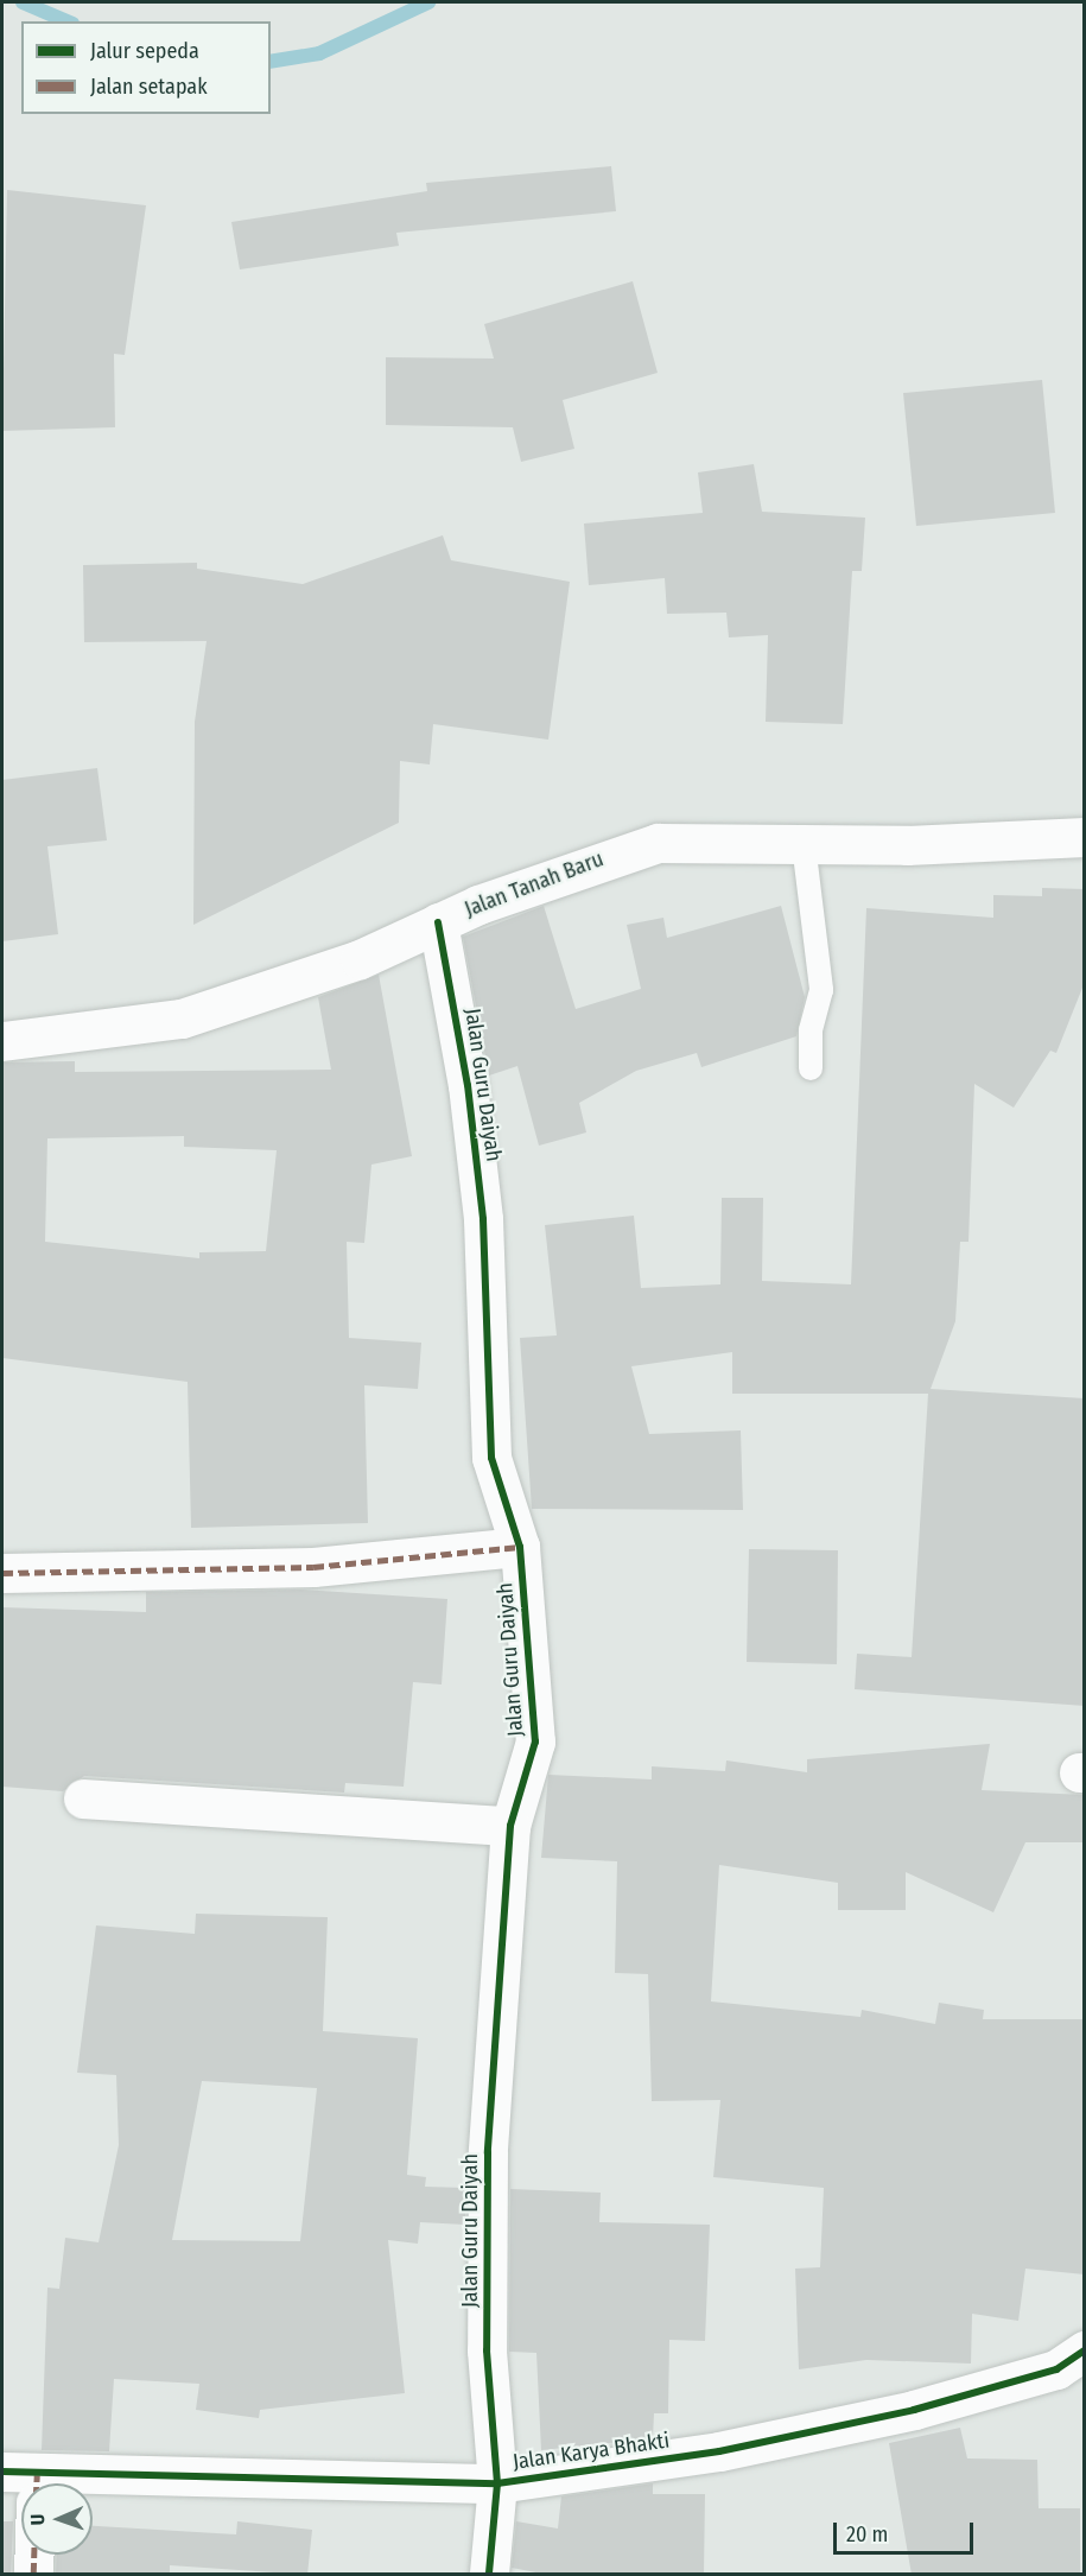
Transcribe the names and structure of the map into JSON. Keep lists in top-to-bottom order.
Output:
{
  "streets": {
    "street": ["Jalan Tanah Baru", "Jalan Guru Daiyah", "Jalan Karya Bhakti"]
  },
  "crossings": [
    ["Jalan Tanah Baru", "Jalan Guru Daiyah"],
    ["Jalan Guru Daiyah", "Jalan Karya Bhakti"]
  ],
  "legend": ["Jalur sepeda", "Jalan setapak"],
  "scale_bar": "20 m",
  "north": "left"
}
